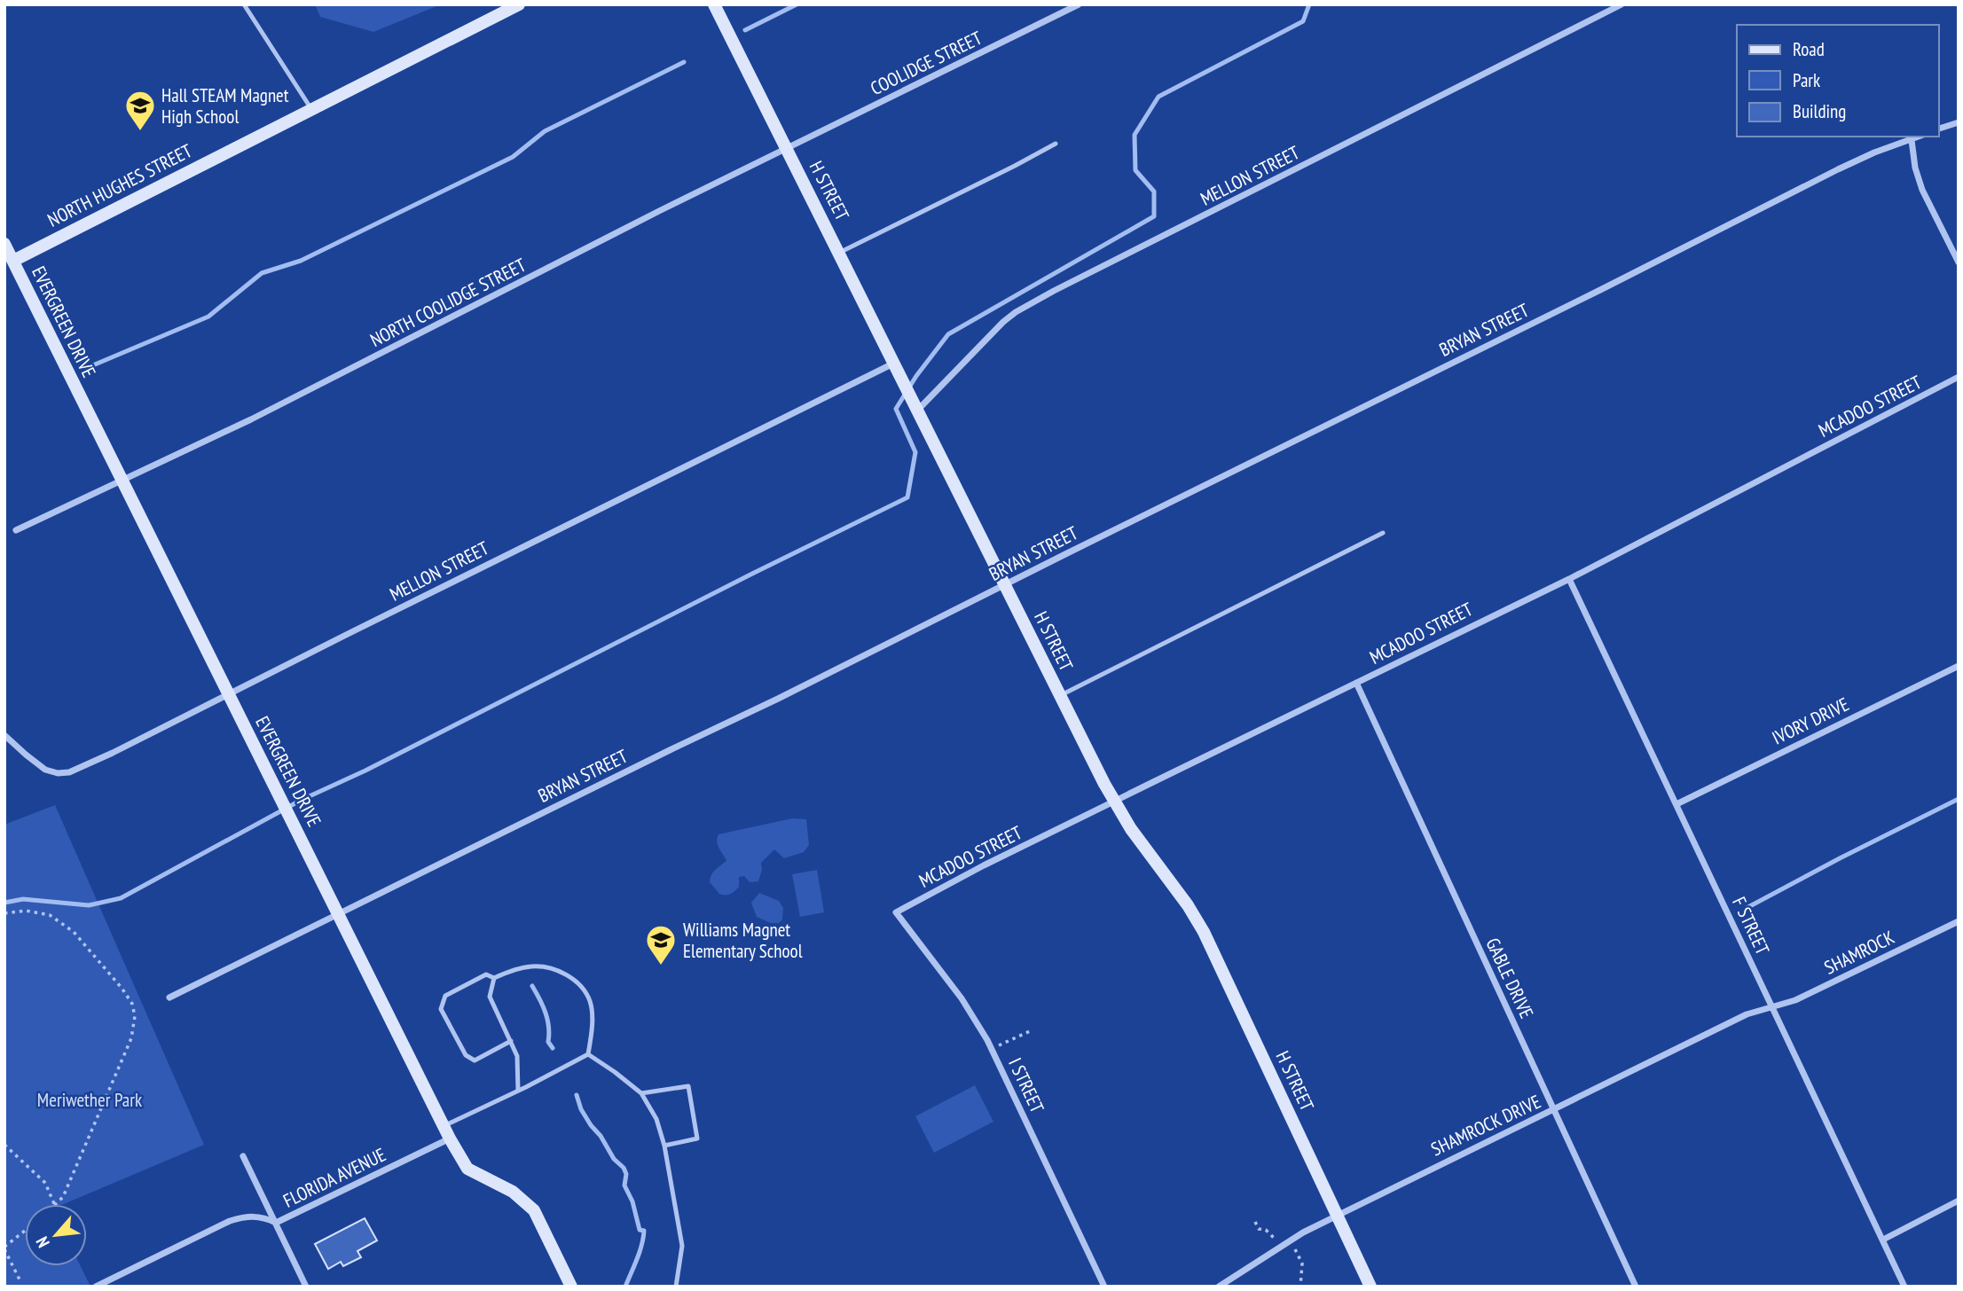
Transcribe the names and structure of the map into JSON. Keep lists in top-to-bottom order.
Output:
{
  "streets": {
    "street": [
      "COOLIDGE STREET",
      "MELLON STREET",
      "NORTH HUGHES STREET",
      "H STREET",
      "NORTH COOLIDGE STREET",
      "EVERGREEN DRIVE",
      "BRYAN STREET",
      "MCADOO STREET",
      "IVORY DRIVE",
      "F STREET",
      "SHAMROCK",
      "GABLE DRIVE",
      "I STREET",
      "SHAMROCK DRIVE",
      "FLORIDA AVENUE"
    ]
  },
  "crossings": [
    ["COOLIDGE STREET", "H STREET"],
    ["COOLIDGE STREET", "NORTH COOLIDGE STREET"],
    ["MELLON STREET", "H STREET"],
    ["MELLON STREET", "EVERGREEN DRIVE"],
    ["NORTH HUGHES STREET", "EVERGREEN DRIVE"],
    ["H STREET", "NORTH COOLIDGE STREET"],
    ["H STREET", "BRYAN STREET"],
    ["H STREET", "MCADOO STREET"],
    ["H STREET", "SHAMROCK DRIVE"],
    ["NORTH COOLIDGE STREET", "EVERGREEN DRIVE"],
    ["EVERGREEN DRIVE", "BRYAN STREET"],
    ["EVERGREEN DRIVE", "FLORIDA AVENUE"],
    ["MCADOO STREET", "F STREET"],
    ["MCADOO STREET", "GABLE DRIVE"],
    ["MCADOO STREET", "I STREET"],
    ["IVORY DRIVE", "F STREET"],
    ["F STREET", "SHAMROCK"],
    ["F STREET", "SHAMROCK DRIVE"],
    ["SHAMROCK", "SHAMROCK DRIVE"],
    ["GABLE DRIVE", "SHAMROCK DRIVE"]
  ],
  "parks": ["Meriwether Park"],
  "places": {
    "school or university": ["Hall STEAM Magnet High School", "Williams Magnet Elementary School"]
  },
  "legend": ["Road", "Park", "Building"],
  "north": "bottom left"
}
